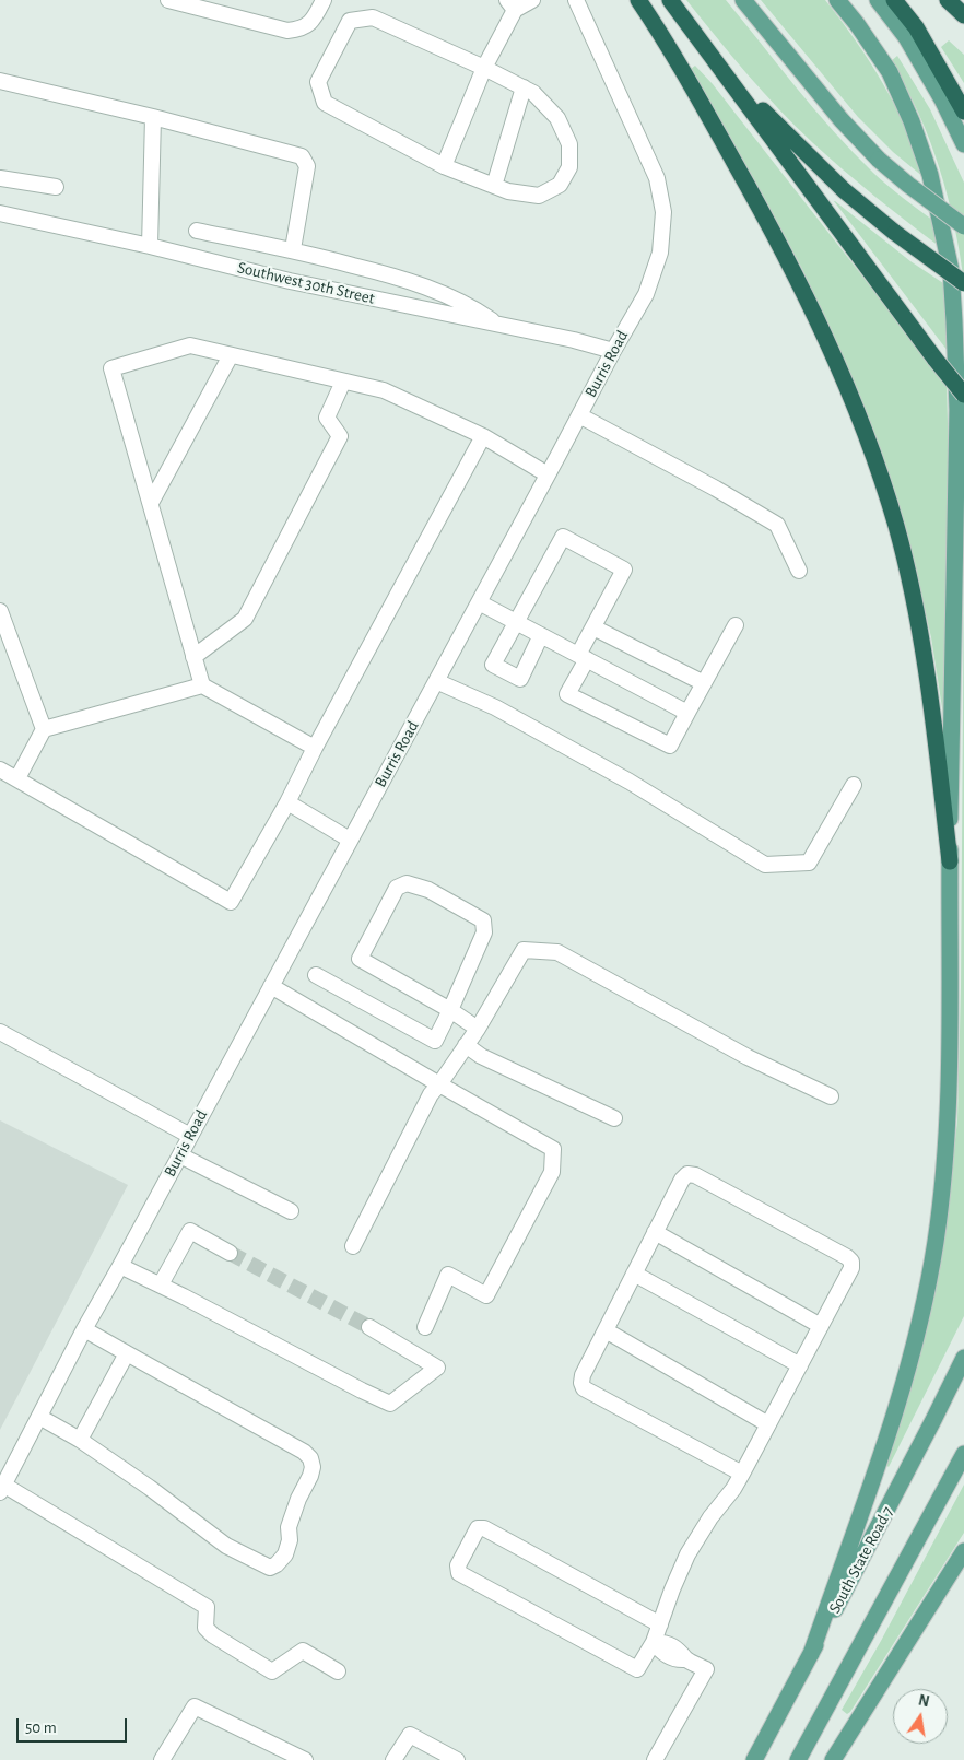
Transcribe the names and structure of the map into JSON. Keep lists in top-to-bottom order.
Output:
{
  "streets": {
    "main road": ["South State Road 7"],
    "street": ["Southwest 30th Street", "Burris Road"]
  },
  "crossings": [
    ["Southwest 30th Street", "Burris Road"]
  ],
  "scale_bar": "50 m",
  "north": "top"
}
